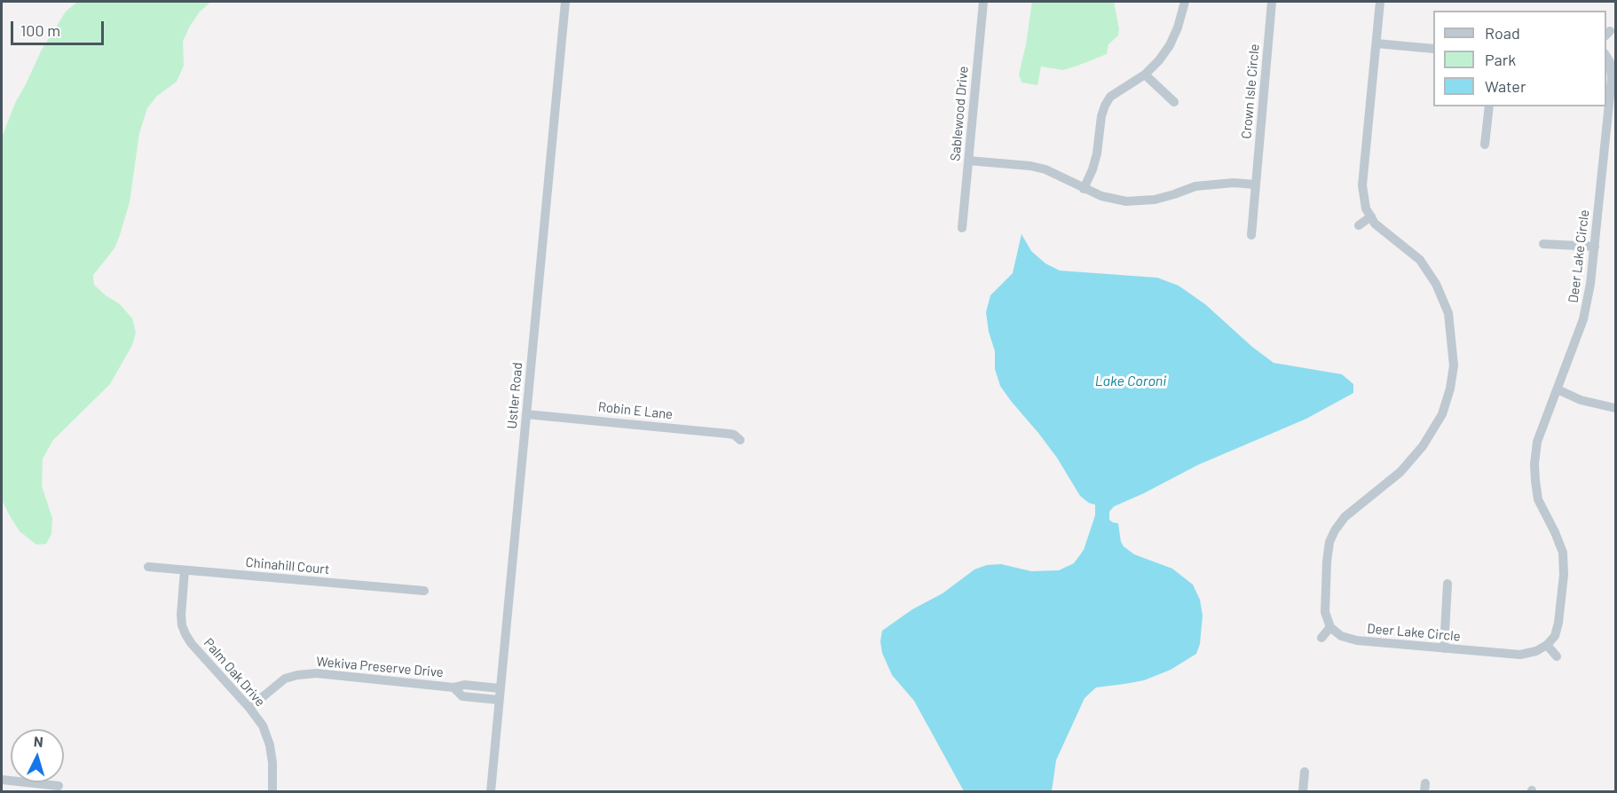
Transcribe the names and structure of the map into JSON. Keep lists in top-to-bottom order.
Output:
{
  "streets": {
    "street": [
      "Crown Isle Circle",
      "Sablewood Drive",
      "Deer Lake Circle",
      "Ustler Road",
      "Robin E Lane",
      "Chinahill Court",
      "Wekiva Preserve Drive",
      "Palm Oak Drive"
    ]
  },
  "crossings": [
    ["Ustler Road", "Robin E Lane"],
    ["Ustler Road", "Wekiva Preserve Drive"],
    ["Chinahill Court", "Palm Oak Drive"],
    ["Wekiva Preserve Drive", "Palm Oak Drive"]
  ],
  "water": ["Lake Coroni"],
  "legend": ["Road", "Park", "Water"],
  "scale_bar": "100 m",
  "north": "top"
}
